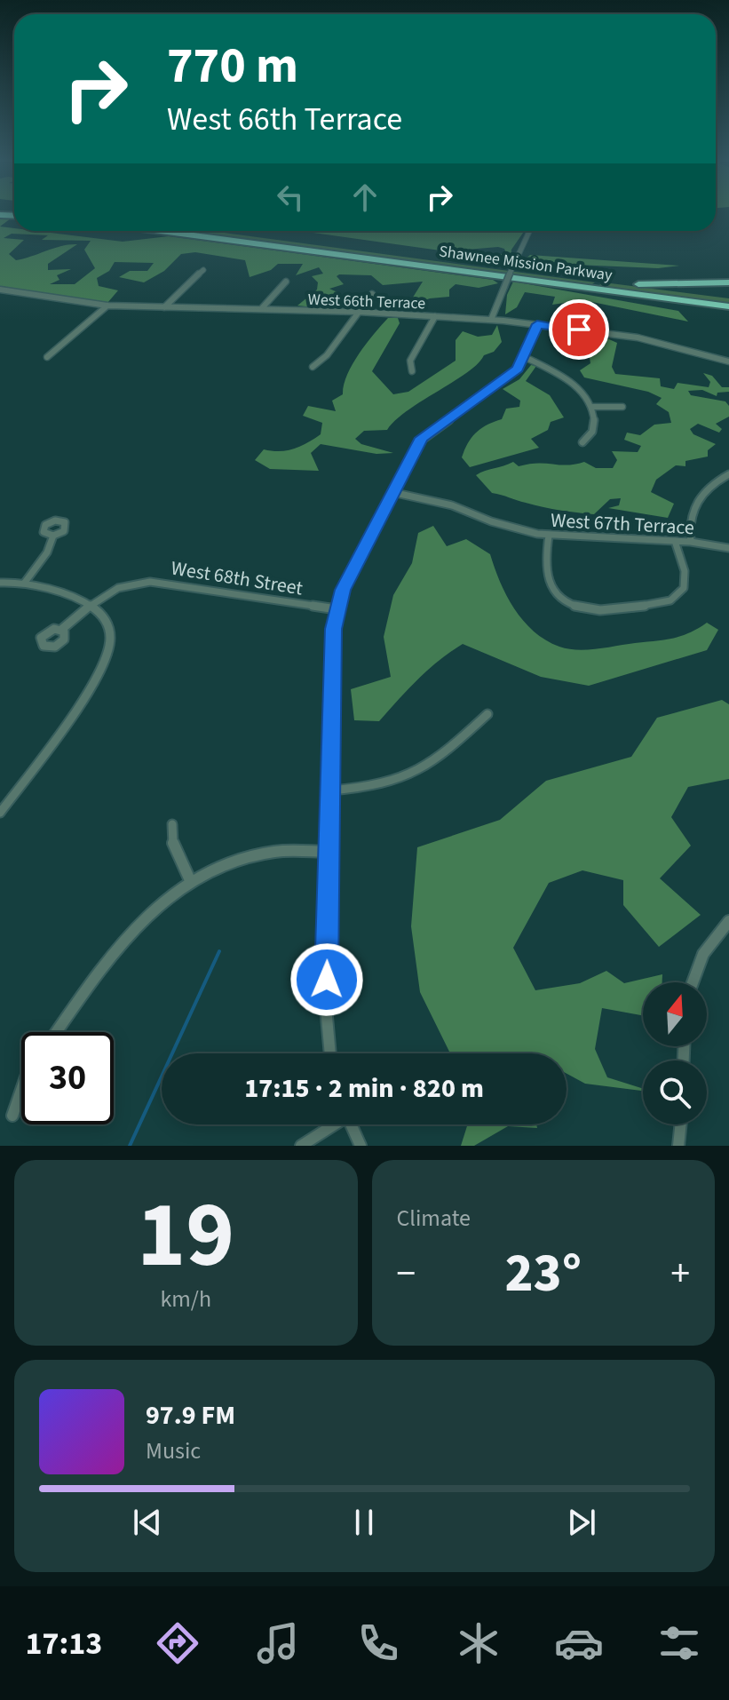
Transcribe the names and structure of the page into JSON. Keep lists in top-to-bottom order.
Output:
{
  "streets": {
    "highway": ["Shawnee Mission Parkway"],
    "street": ["West 66th Terrace", "West 67th Terrace", "West 68th Street"]
  },
  "north": "top",
  "page": {
    "turn": ["770 m", "West 66th Terrace"],
    "limit": "30",
    "trip": "17:15 · 2 min · 820 m",
    "tile": [
      ["19", "km/h"],
      "Climate"
    ],
    "heat": ["−", "23°", "+"],
    "song": ["97.9 FM", "Music"],
    "tabs": "17:13"
  }
}
